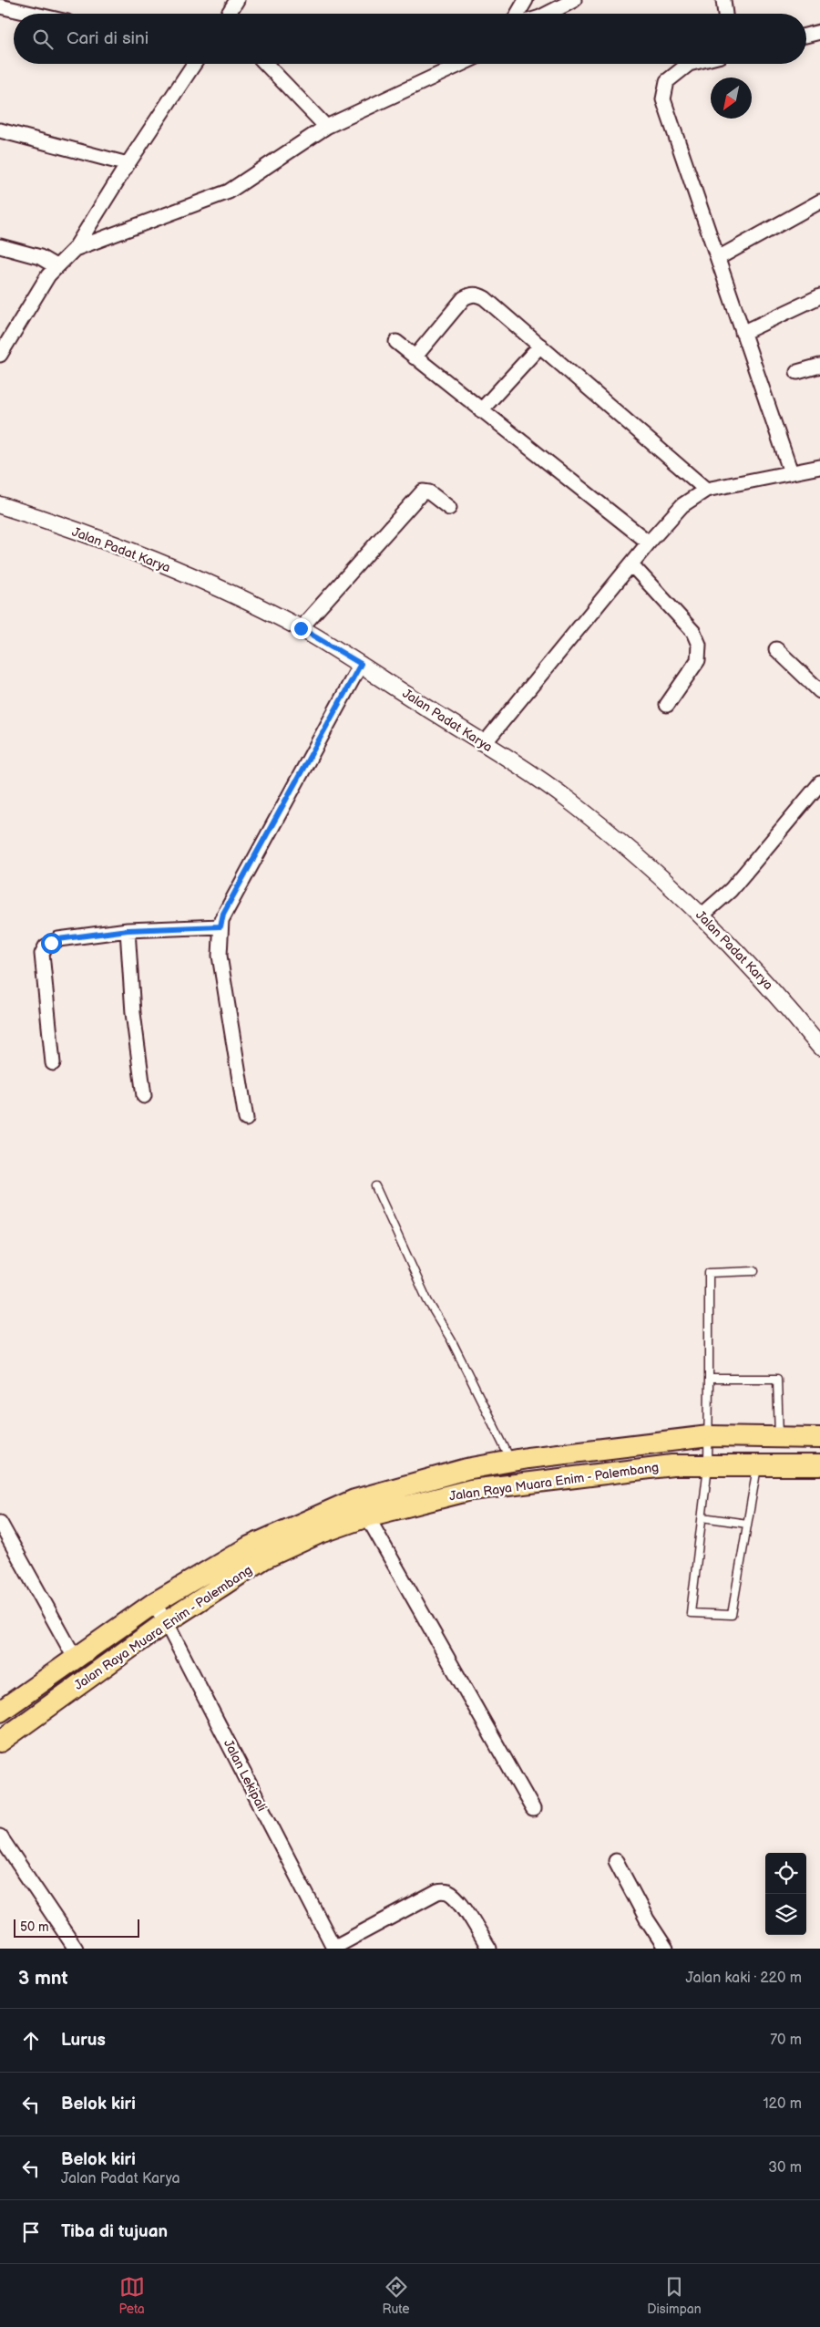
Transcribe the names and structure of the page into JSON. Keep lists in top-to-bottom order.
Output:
{
  "streets": {
    "main road": ["Jalan Raya Muara Enim - Palembang"],
    "street": ["Jalan Padat Karya", "Jalan Lekipali"]
  },
  "crossings": [
    ["Jalan Raya Muara Enim - Palembang", "Jalan Lekipali"]
  ],
  "scale_bar": "50 m",
  "north": "bottom left",
  "page": {
    "search": "Cari di sini",
    "scale": "50 m",
    "heading": ["3 mnt", "Jalan kaki · 220 m"],
    "list": [
      ["Lurus", "70 m"],
      ["Belok kiri", "120 m"],
      ["Belok kiri", "Jalan Padat Karya", "30 m"],
      "Tiba di tujuan"
    ],
    "nav": ["Peta", "Rute", "Disimpan"]
  }
}
